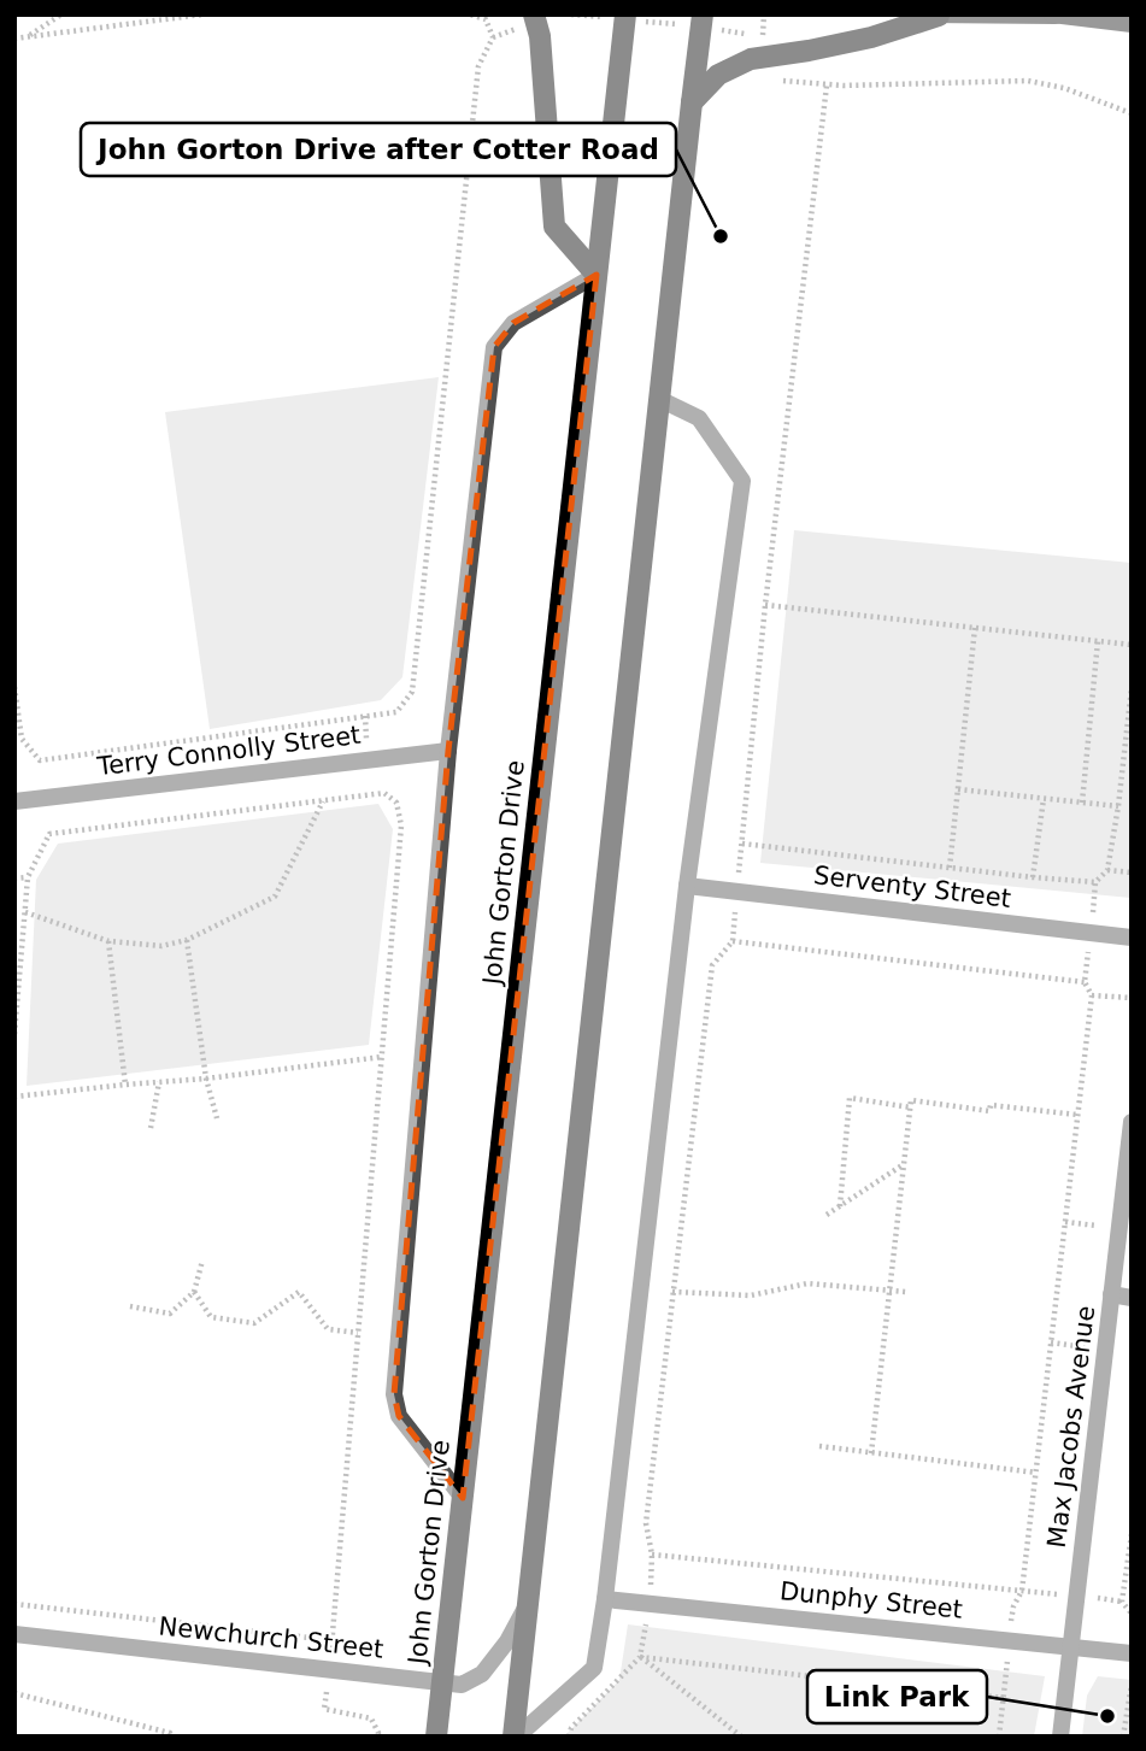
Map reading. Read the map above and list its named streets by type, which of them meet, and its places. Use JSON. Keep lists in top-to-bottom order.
{
  "streets": {
    "main road": ["John Gorton Drive"],
    "street": [
      "Terry Connolly Street",
      "Serventy Street",
      "Max Jacobs Avenue",
      "Dunphy Street",
      "Newchurch Street"
    ]
  },
  "crossings": [
    ["John Gorton Drive", "Newchurch Street"],
    ["Max Jacobs Avenue", "Dunphy Street"]
  ],
  "places": ["John Gorton Drive after Cotter Road", "Link Park"]
}
